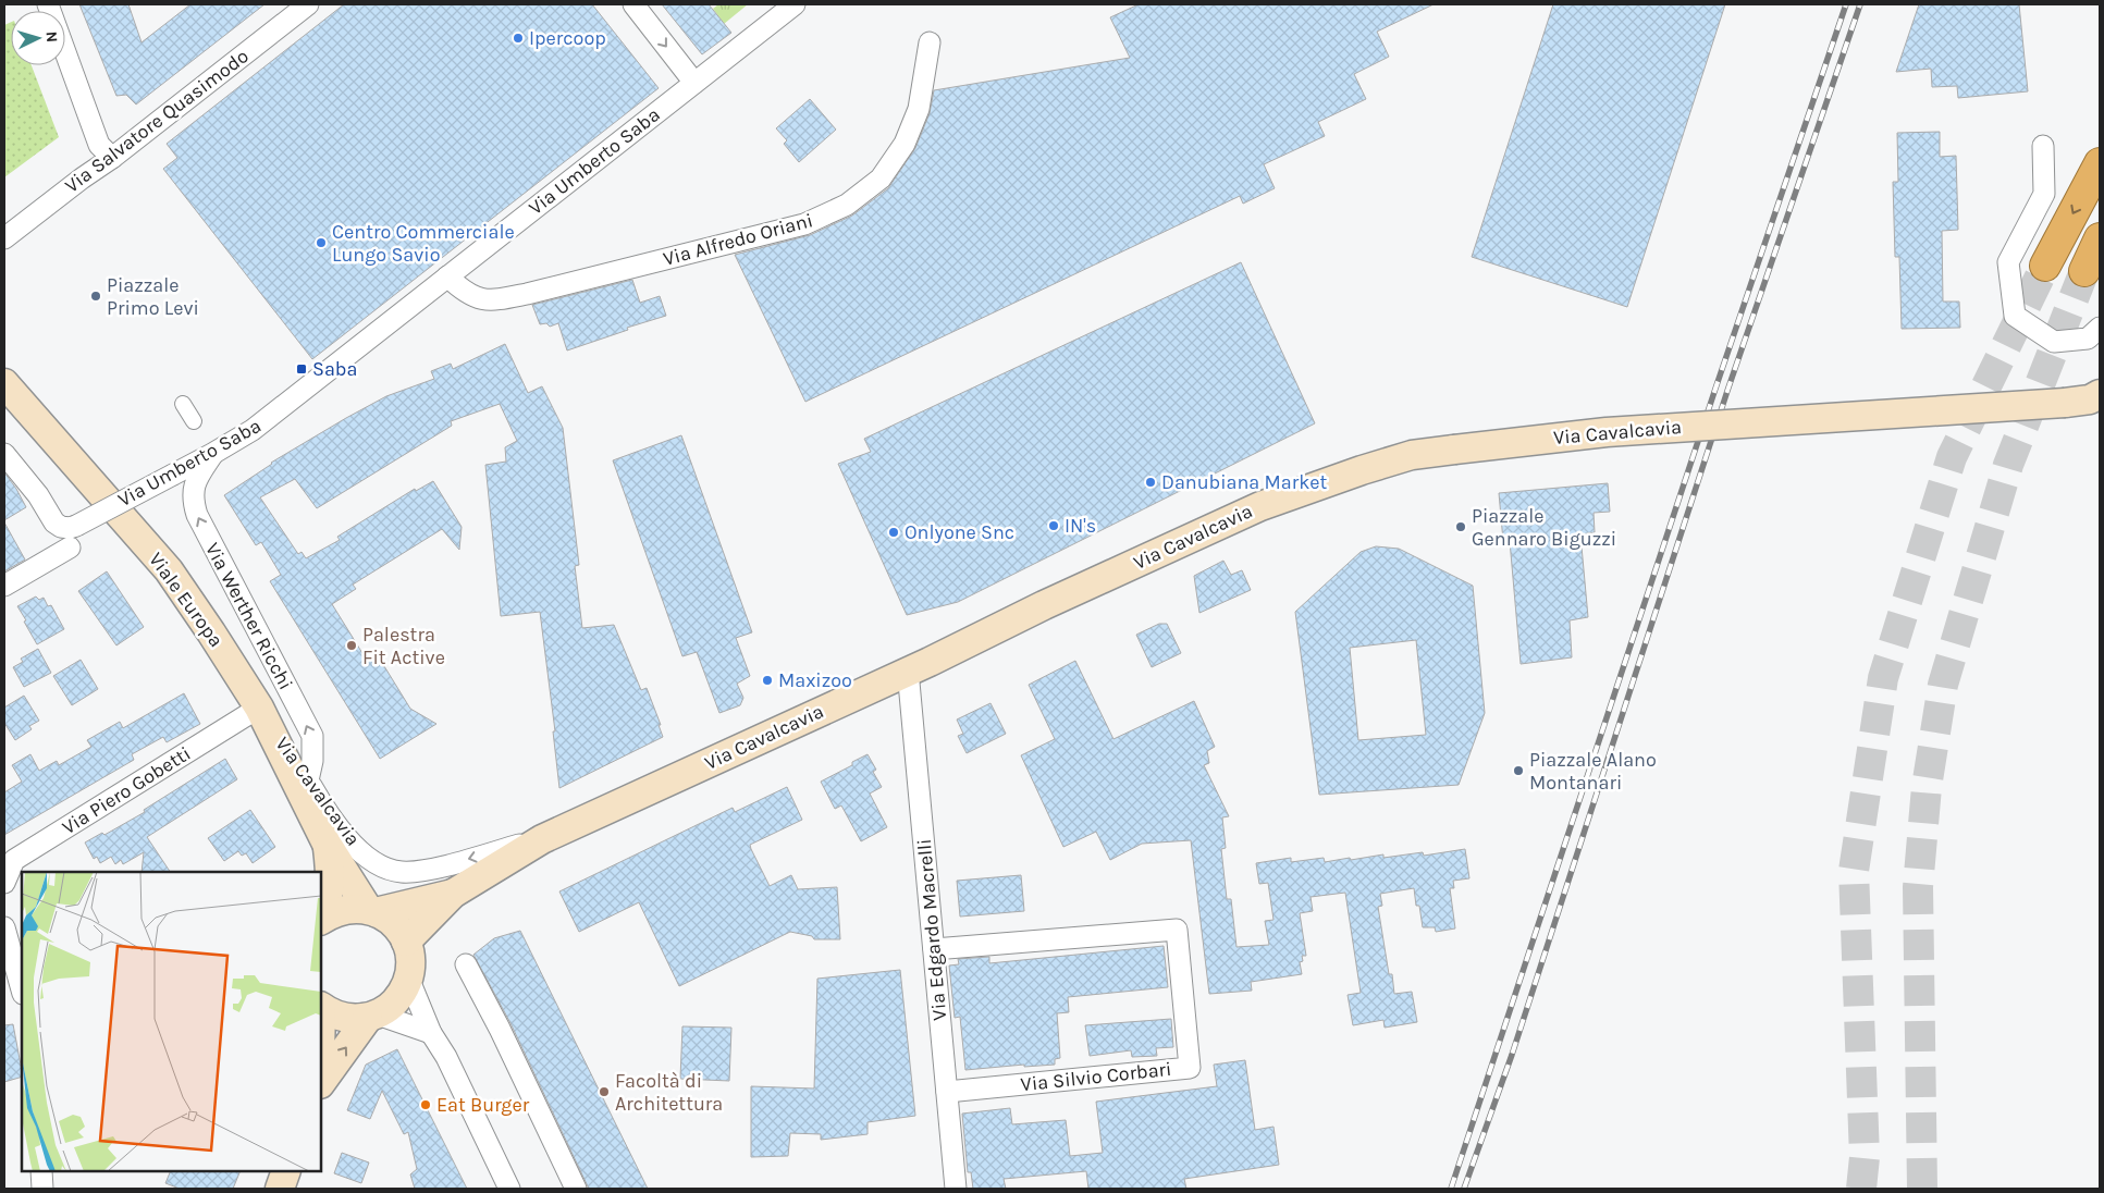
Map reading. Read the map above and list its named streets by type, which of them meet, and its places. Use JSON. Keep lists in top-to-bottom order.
{
  "streets": {
    "main road": ["Via Cavalcavia", "Viale Europa"],
    "street": [
      "Via Salvatore Quasimodo",
      "Via Umberto Saba",
      "Via Alfredo Oriani",
      "Via Werther Ricchi",
      "Via Piero Gobetti",
      "Via Edgardo Macrelli",
      "Via Silvio Corbari"
    ]
  },
  "crossings": [
    ["Via Umberto Saba", "Via Alfredo Oriani"],
    ["Via Umberto Saba", "Via Werther Ricchi"],
    ["Via Cavalcavia", "Viale Europa"],
    ["Via Cavalcavia", "Via Werther Ricchi"],
    ["Via Cavalcavia", "Via Piero Gobetti"],
    ["Via Cavalcavia", "Via Edgardo Macrelli"],
    ["Viale Europa", "Via Piero Gobetti"],
    ["Via Edgardo Macrelli", "Via Silvio Corbari"]
  ],
  "one_way": ["Via Werther Ricchi"],
  "places": {
    "other": [
      "Ipercoop",
      "Centro Commerciale Lungo Savio",
      "Piazzale Primo Levi",
      "Danubiana Market",
      "IN's",
      "Piazzale Gennaro Biguzzi",
      "Onlyone Snc",
      "Palestra Fit Active",
      "Maxizoo",
      "Piazzale Alano Montanari",
      "Facoltà di Architettura",
      "Eat Burger"
    ],
    "transit": ["Saba"]
  },
  "north": "right"
}
